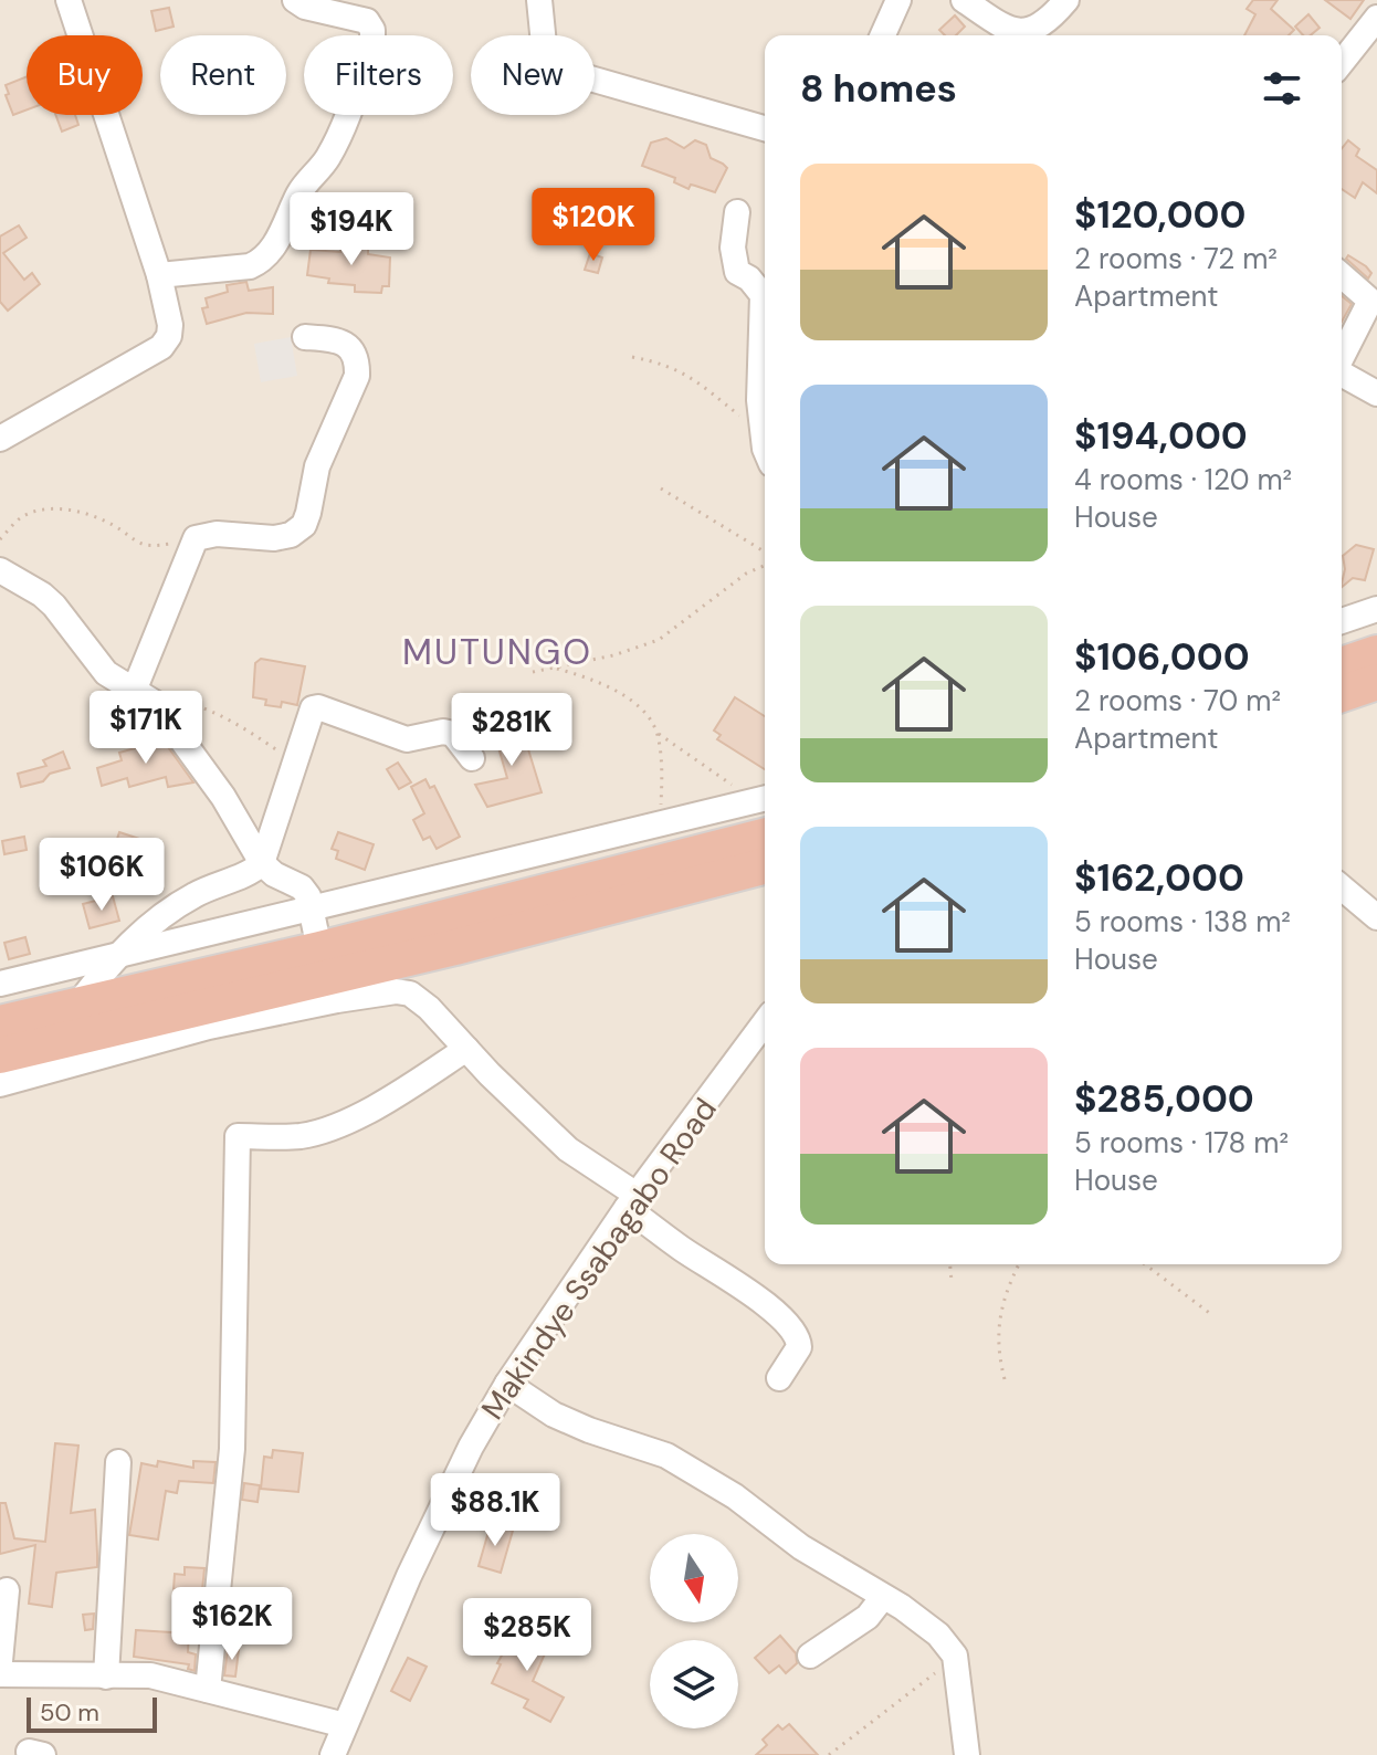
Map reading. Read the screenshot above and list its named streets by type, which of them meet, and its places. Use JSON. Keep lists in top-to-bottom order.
{
  "streets": {
    "street": ["Makindye Ssabagabo Road"]
  },
  "districts": ["MUTUNGO"],
  "scale_bar": "50 m",
  "north": "bottom",
  "page": {
    "chip": [
      "Buy",
      "Rent",
      "Filters",
      "New"
    ],
    "heading": "8 homes",
    "list": [
      {
        "name": "$120,000",
        "note": "2 rooms · 72 m² · Apartment"
      },
      {
        "name": "$194,000",
        "note": "4 rooms · 120 m² · House"
      },
      {
        "name": "$106,000",
        "note": "2 rooms · 70 m² · Apartment"
      },
      {
        "name": "$162,000",
        "note": "5 rooms · 138 m² · House"
      },
      {
        "name": "$285,000",
        "note": "5 rooms · 178 m² · House"
      }
    ],
    "price": [
      "$120K",
      "$194K",
      "$171K",
      "$281K",
      "$106K",
      "$88.1K",
      "$162K",
      "$285K"
    ],
    "scale": "50 m"
  }
}
